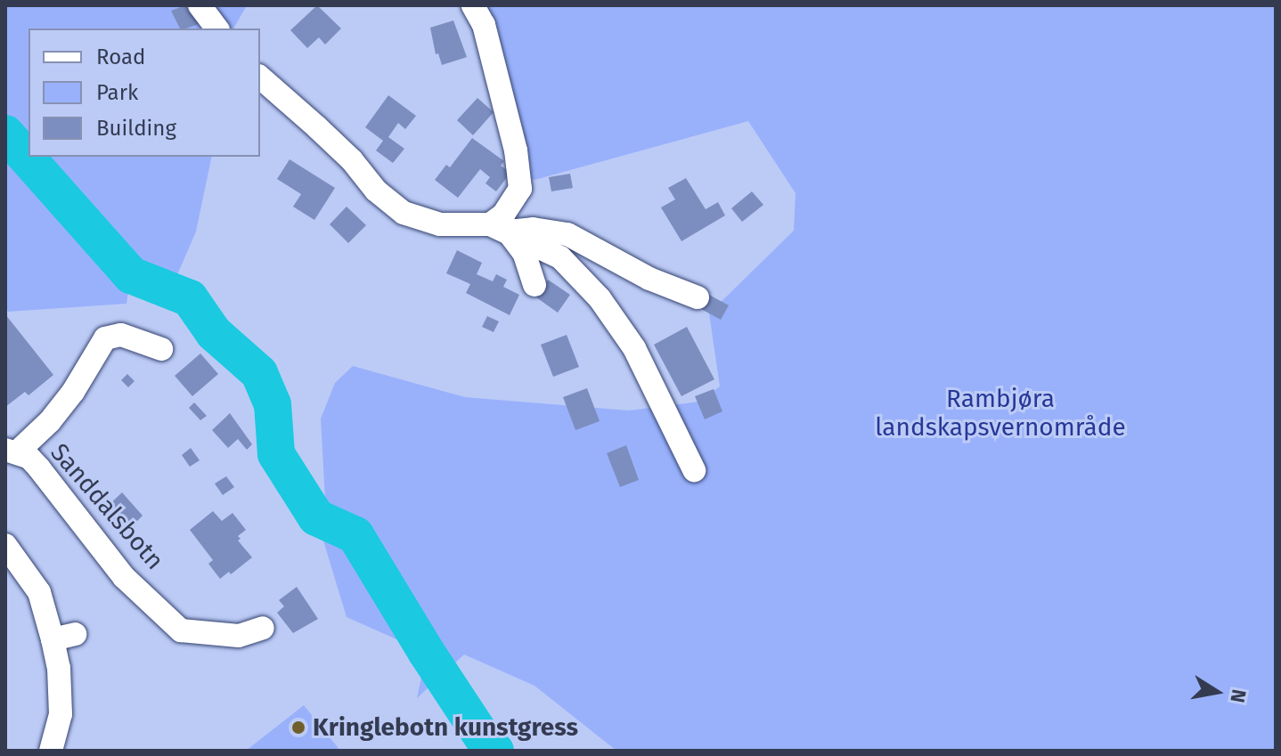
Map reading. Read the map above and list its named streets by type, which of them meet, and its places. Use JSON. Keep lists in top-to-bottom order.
{
  "streets": {
    "street": ["Sanddalsbotn"]
  },
  "parks": ["Rambjøra landskapsvernområde"],
  "places": ["Kringlebotn kunstgress"],
  "legend": ["Road", "Park", "Building"],
  "north": "right"
}
